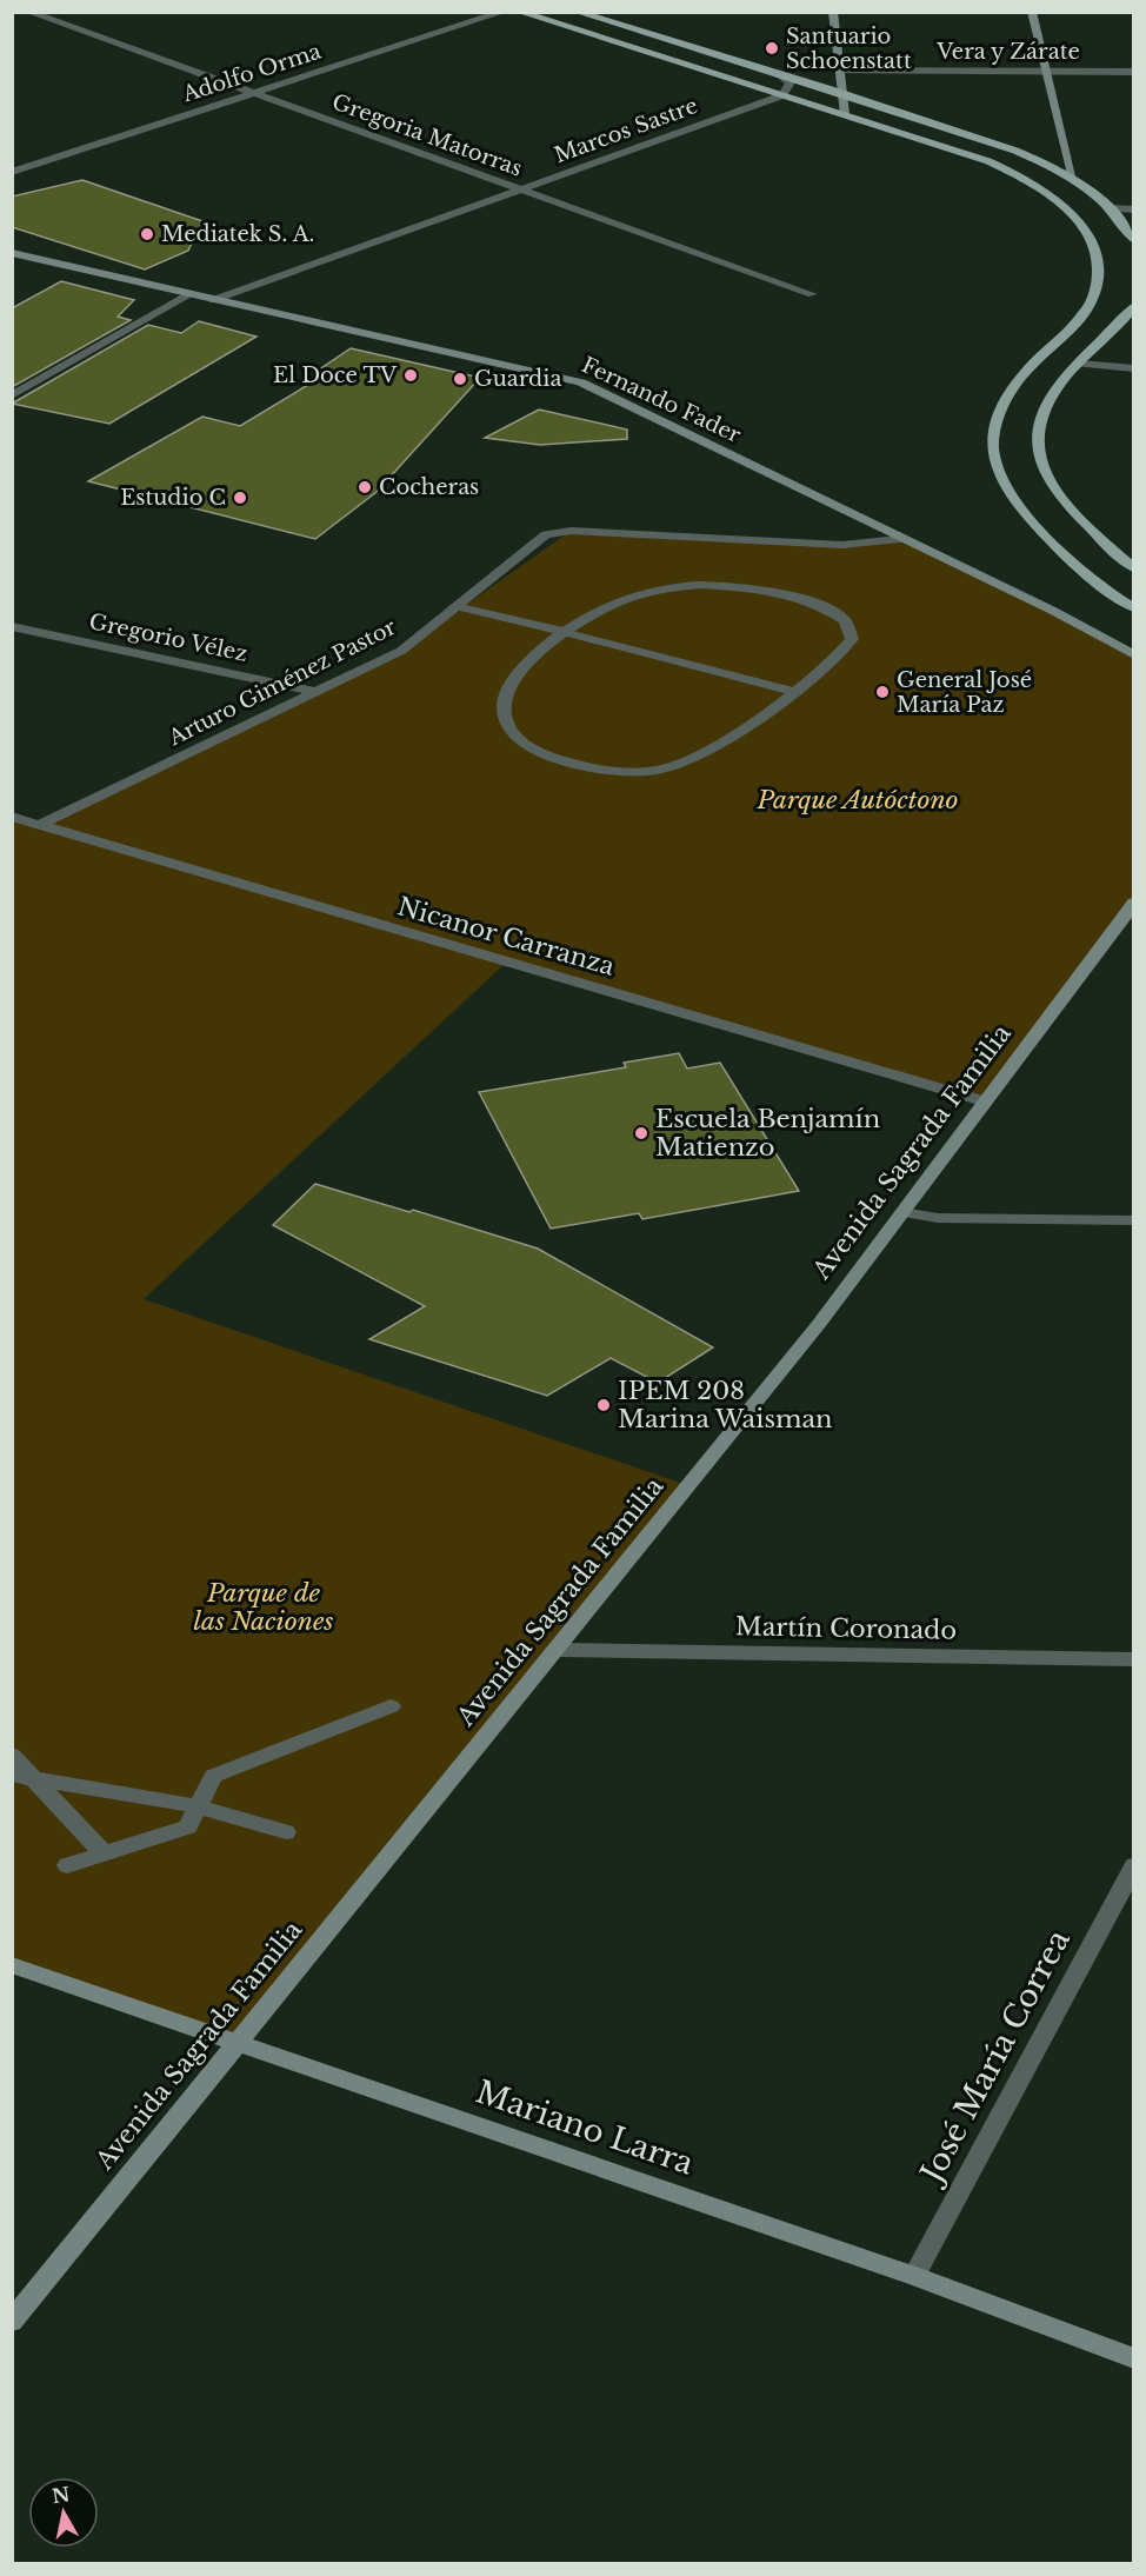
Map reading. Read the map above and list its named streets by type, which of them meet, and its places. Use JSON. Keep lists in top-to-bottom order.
{
  "streets": {
    "main road": ["Fernando Fader", "Avenida Sagrada Familia", "Mariano Larra"],
    "street": [
      "Vera y Zárate",
      "Adolfo Orma",
      "Marcos Sastre",
      "Gregoria Matorras",
      "Gregorio Vélez",
      "Arturo Giménez Pastor",
      "Nicanor Carranza",
      "Martín Coronado",
      "José María Correa"
    ]
  },
  "crossings": [
    ["Adolfo Orma", "Gregoria Matorras"],
    ["Marcos Sastre", "Gregoria Matorras"],
    ["Marcos Sastre", "Fernando Fader"],
    ["Fernando Fader", "Arturo Giménez Pastor"],
    ["Gregorio Vélez", "Arturo Giménez Pastor"],
    ["Arturo Giménez Pastor", "Nicanor Carranza"],
    ["Nicanor Carranza", "Avenida Sagrada Familia"],
    ["Avenida Sagrada Familia", "Martín Coronado"],
    ["Avenida Sagrada Familia", "Mariano Larra"],
    ["José María Correa", "Mariano Larra"]
  ],
  "parks": ["Parque Autóctono", "Parque de las Naciones"],
  "places": [
    "Santuario Schoenstatt",
    "Mediatek S. A.",
    "El Doce TV",
    "Guardia",
    "Cocheras",
    "Estudio C",
    "General José María Paz",
    "Escuela Benjamín Matienzo",
    "IPEM 208 Marina Waisman"
  ],
  "north": "top"
}
